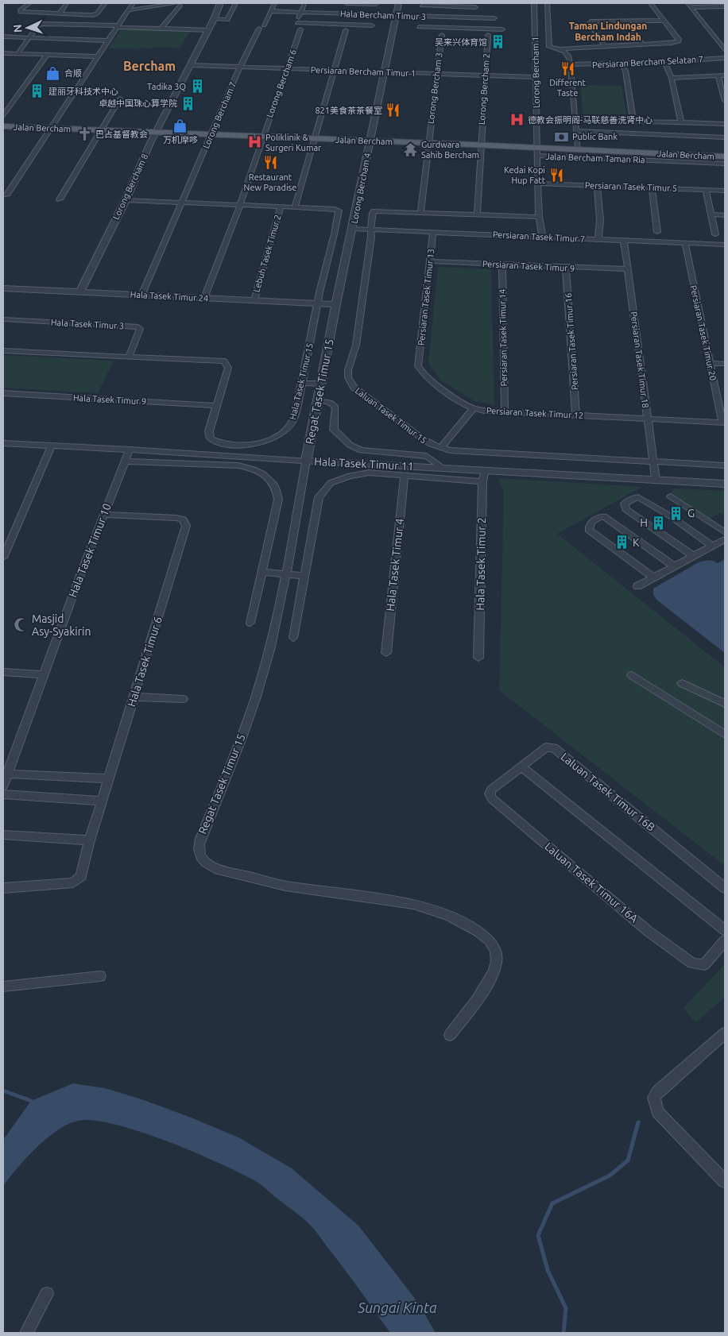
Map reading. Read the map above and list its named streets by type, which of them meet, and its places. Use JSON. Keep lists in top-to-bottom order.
{
  "streets": {
    "main road": ["Jalan Bercham"],
    "street": [
      "Hala Bercham Timur 3",
      "Persiaran Bercham Selatan 7",
      "Persiaran Bercham Timur 1",
      "Lorong Bercham 1",
      "Lorong Bercham 6",
      "Lorong Bercham 3",
      "Lorong Bercham 2",
      "Lorong Bercham 7",
      "Jalan Bercham Taman Ria",
      "Lorong Bercham 8",
      "Persiaran Tasek Timur 5",
      "Lorong Bercham 4",
      "Persiaran Tasek Timur 7",
      "Lebuh Tasek Timur 2",
      "Persiaran Tasek Timur 9",
      "Hala Tasek Timur 24",
      "Persiaran Tasek Timur 13",
      "Hala Tasek Timur 3",
      "Persiaran Tasek Timur 20",
      "Persiaran Tasek Timur 14",
      "Persiaran Tasek Timur 16",
      "Persiaran Tasek Timur 18",
      "Hala Tasek Timur 15",
      "Regat Tasek Timur 15",
      "Hala Tasek Timur 9",
      "Persiaran Tasek Timur 12",
      "Laluan Tasek Timur 15",
      "Hala Tasek Timur 11",
      "Hala Tasek Timur 10",
      "Hala Tasek Timur 2",
      "Hala Tasek Timur 4",
      "Hala Tasek Timur 6",
      "Laluan Tasek Timur 16B",
      "Laluan Tasek Timur 16A"
    ]
  },
  "crossings": [
    ["Hala Bercham Timur 3", "Lorong Bercham 4"],
    ["Persiaran Bercham Timur 1", "Lorong Bercham 1"],
    ["Persiaran Bercham Timur 1", "Lorong Bercham 6"],
    ["Persiaran Bercham Timur 1", "Lorong Bercham 3"],
    ["Persiaran Bercham Timur 1", "Lorong Bercham 2"],
    ["Persiaran Bercham Timur 1", "Lorong Bercham 7"],
    ["Persiaran Bercham Timur 1", "Lorong Bercham 8"],
    ["Persiaran Bercham Timur 1", "Lorong Bercham 4"],
    ["Lorong Bercham 1", "Jalan Bercham"],
    ["Lorong Bercham 1", "Persiaran Tasek Timur 5"],
    ["Lorong Bercham 1", "Persiaran Tasek Timur 7"],
    ["Lorong Bercham 1", "Laluan Tasek Timur 15"],
    ["Lorong Bercham 6", "Jalan Bercham"],
    ["Lorong Bercham 6", "Hala Tasek Timur 24"],
    ["Lorong Bercham 3", "Jalan Bercham"],
    ["Lorong Bercham 3", "Laluan Tasek Timur 15"],
    ["Lorong Bercham 2", "Jalan Bercham"],
    ["Lorong Bercham 2", "Laluan Tasek Timur 15"],
    ["Lorong Bercham 7", "Jalan Bercham"],
    ["Lorong Bercham 7", "Hala Tasek Timur 24"],
    ["Jalan Bercham", "Jalan Bercham Taman Ria"],
    ["Jalan Bercham", "Lorong Bercham 8"],
    ["Jalan Bercham", "Lorong Bercham 4"],
    ["Lorong Bercham 8", "Hala Tasek Timur 24"],
    ["Lorong Bercham 4", "Persiaran Tasek Timur 7"],
    ["Lorong Bercham 4", "Hala Tasek Timur 24"],
    ["Lorong Bercham 4", "Regat Tasek Timur 15"],
    ["Persiaran Tasek Timur 7", "Persiaran Tasek Timur 13"],
    ["Persiaran Tasek Timur 7", "Persiaran Tasek Timur 20"],
    ["Persiaran Tasek Timur 7", "Persiaran Tasek Timur 18"],
    ["Persiaran Tasek Timur 7", "Laluan Tasek Timur 15"],
    ["Lebuh Tasek Timur 2", "Hala Tasek Timur 24"],
    ["Persiaran Tasek Timur 9", "Persiaran Tasek Timur 13"],
    ["Persiaran Tasek Timur 9", "Persiaran Tasek Timur 14"],
    ["Persiaran Tasek Timur 9", "Persiaran Tasek Timur 16"],
    ["Persiaran Tasek Timur 9", "Persiaran Tasek Timur 18"],
    ["Hala Tasek Timur 24", "Hala Tasek Timur 15"],
    ["Hala Tasek Timur 24", "Regat Tasek Timur 15"],
    ["Persiaran Tasek Timur 13", "Persiaran Tasek Timur 12"],
    ["Persiaran Tasek Timur 14", "Persiaran Tasek Timur 12"],
    ["Persiaran Tasek Timur 16", "Persiaran Tasek Timur 12"],
    ["Persiaran Tasek Timur 18", "Persiaran Tasek Timur 12"],
    ["Persiaran Tasek Timur 18", "Laluan Tasek Timur 15"],
    ["Persiaran Tasek Timur 18", "Hala Tasek Timur 11"],
    ["Hala Tasek Timur 15", "Hala Tasek Timur 9"],
    ["Regat Tasek Timur 15", "Hala Tasek Timur 11"],
    ["Hala Tasek Timur 11", "Hala Tasek Timur 10"],
    ["Hala Tasek Timur 11", "Hala Tasek Timur 2"],
    ["Hala Tasek Timur 10", "Hala Tasek Timur 6"],
    ["Laluan Tasek Timur 16B", "Laluan Tasek Timur 16A"]
  ],
  "districts": ["Taman Lindungan Bercham Indah", "Bercham"],
  "water": ["Sungai Kinta"],
  "places": {
    "building": [
      "吴来兴体育馆",
      "Tadika 3Q",
      "建丽牙科技术中心",
      "卓越中国珠心算学院",
      "G",
      "H",
      "K"
    ],
    "restaurant": [
      "Different Taste",
      "821美食茶茶餐室",
      "Restaurant New Paradise",
      "Kedai Kopi Hup Fatt"
    ],
    "shop": ["合顺", "万机摩哆"],
    "hospital": ["德教会振明阁-马联慈善洗肾中心", "Poliklinik & Surgeri Kumar"],
    "church": ["巴占基督教会"],
    "bank": ["Public Bank"],
    "temple": ["Gurdwara Sahib Bercham"],
    "mosque": ["Masjid Asy-Syakirin"]
  },
  "north": "left"
}
